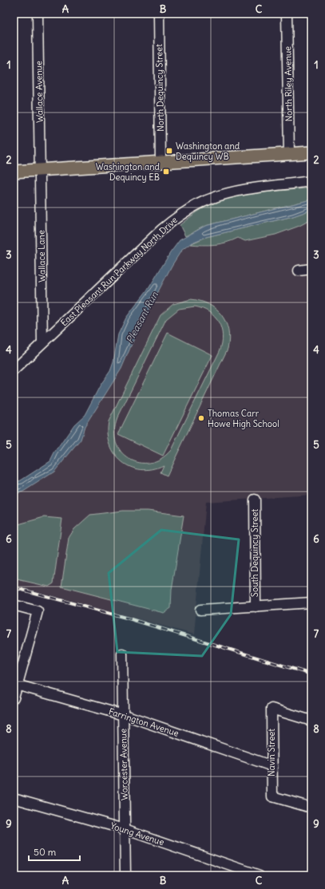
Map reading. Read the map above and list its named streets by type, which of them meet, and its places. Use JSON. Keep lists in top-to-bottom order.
{
  "streets": {
    "street": [
      "North Riley Avenue",
      "North Dequincy Street",
      "Wallace Avenue",
      "Wallace Lane",
      "East Pleasant Run Parkway North Drive",
      "South Dequincy Street",
      "Farrington Avenue",
      "Navin Street",
      "Worcester Avenue",
      "Young Avenue"
    ]
  },
  "crossings": [
    ["Wallace Avenue", "Wallace Lane"],
    ["Wallace Lane", "East Pleasant Run Parkway North Drive"],
    ["Farrington Avenue", "Navin Street"],
    ["Farrington Avenue", "Worcester Avenue"],
    ["Worcester Avenue", "Young Avenue"]
  ],
  "water": ["Pleasant Run"],
  "places": {
    "transit": ["Washington and Dequincy WB", "Washington and Dequincy EB"],
    "other": ["Thomas Carr Howe High School"]
  },
  "scale_bar": "50 m",
  "grid": {
    "columns": ["A", "B", "C"],
    "rows": [
      "1",
      "2",
      "3",
      "4",
      "5",
      "6",
      "7",
      "8",
      "9"
    ]
  }
}
